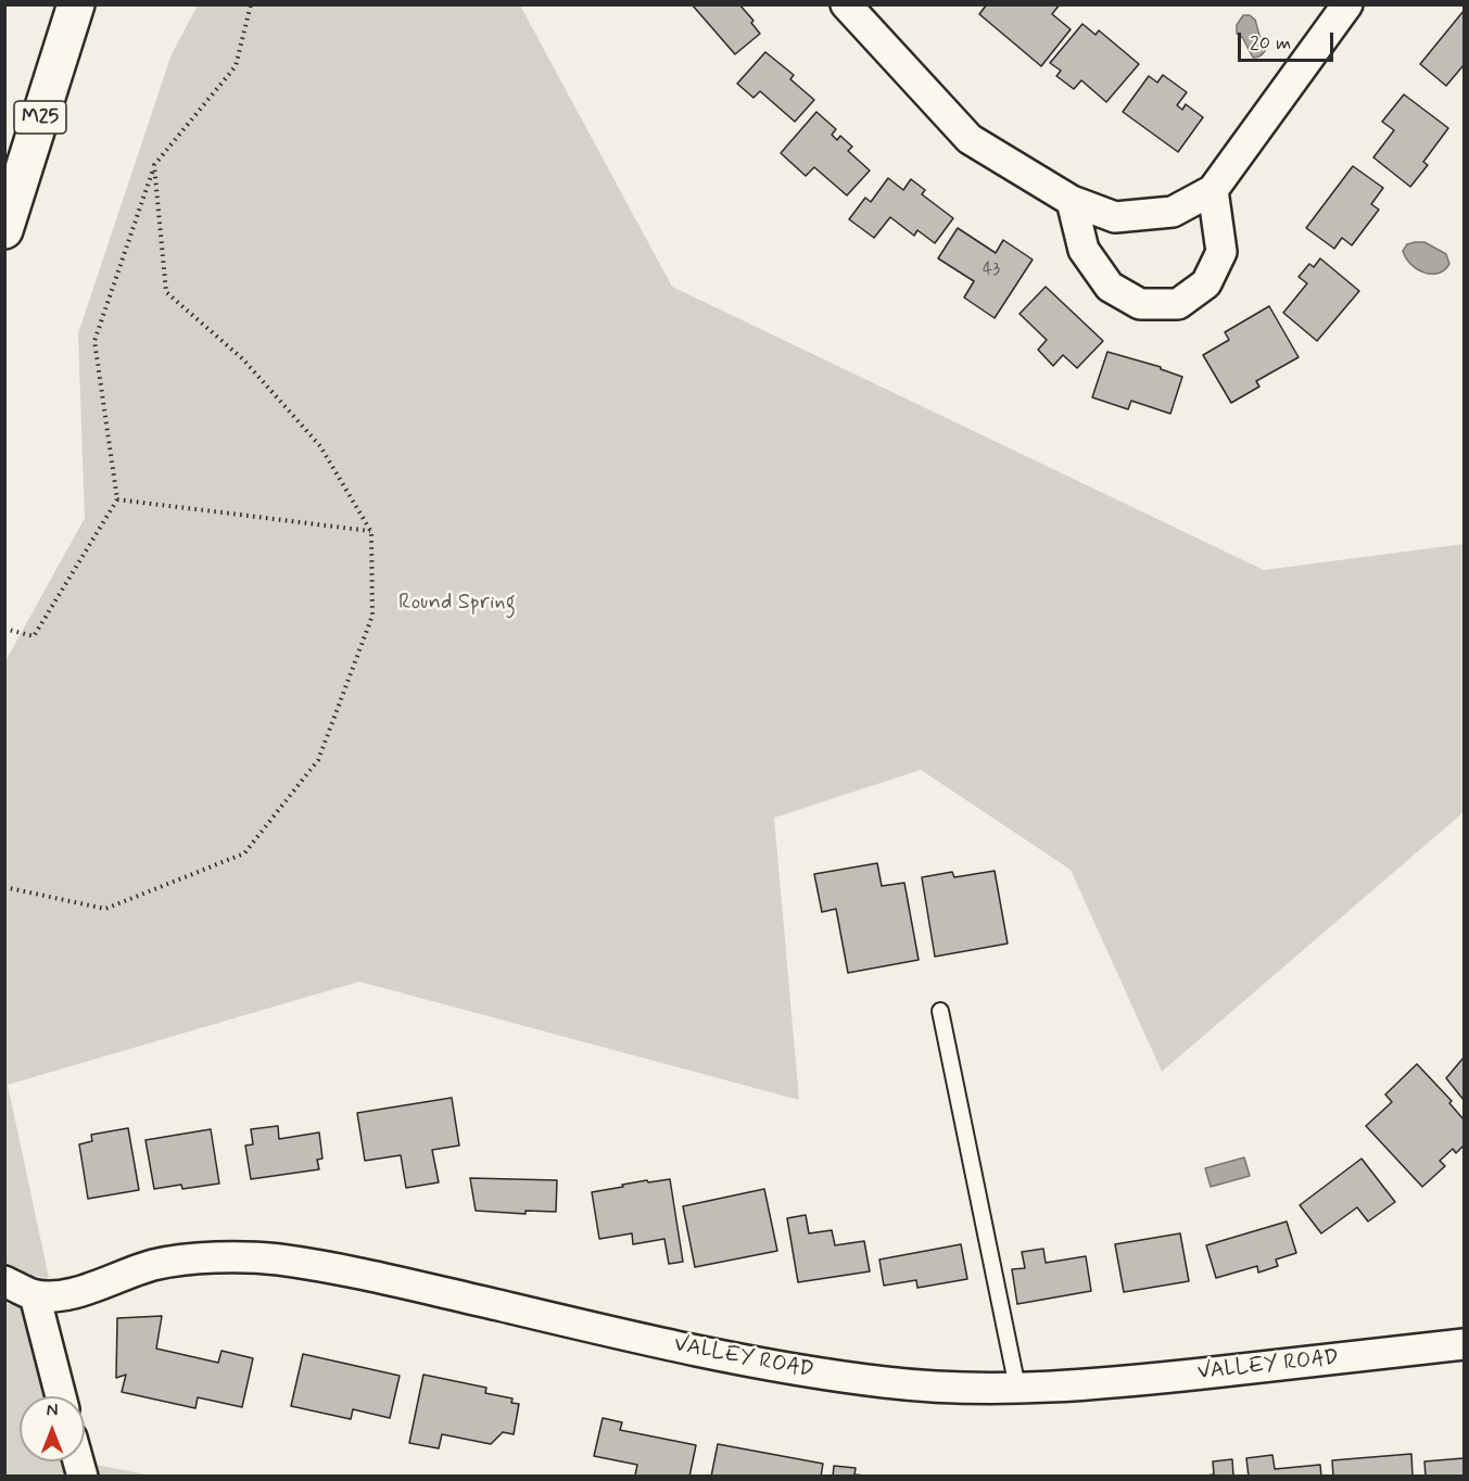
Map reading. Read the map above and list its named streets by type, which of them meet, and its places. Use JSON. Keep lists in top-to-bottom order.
{
  "streets": {
    "highway": ["M25"],
    "street": ["VALLEY ROAD"]
  },
  "parks": ["Round Spring"],
  "house_numbers": ["43"],
  "scale_bar": "20 m",
  "north": "top"
}
